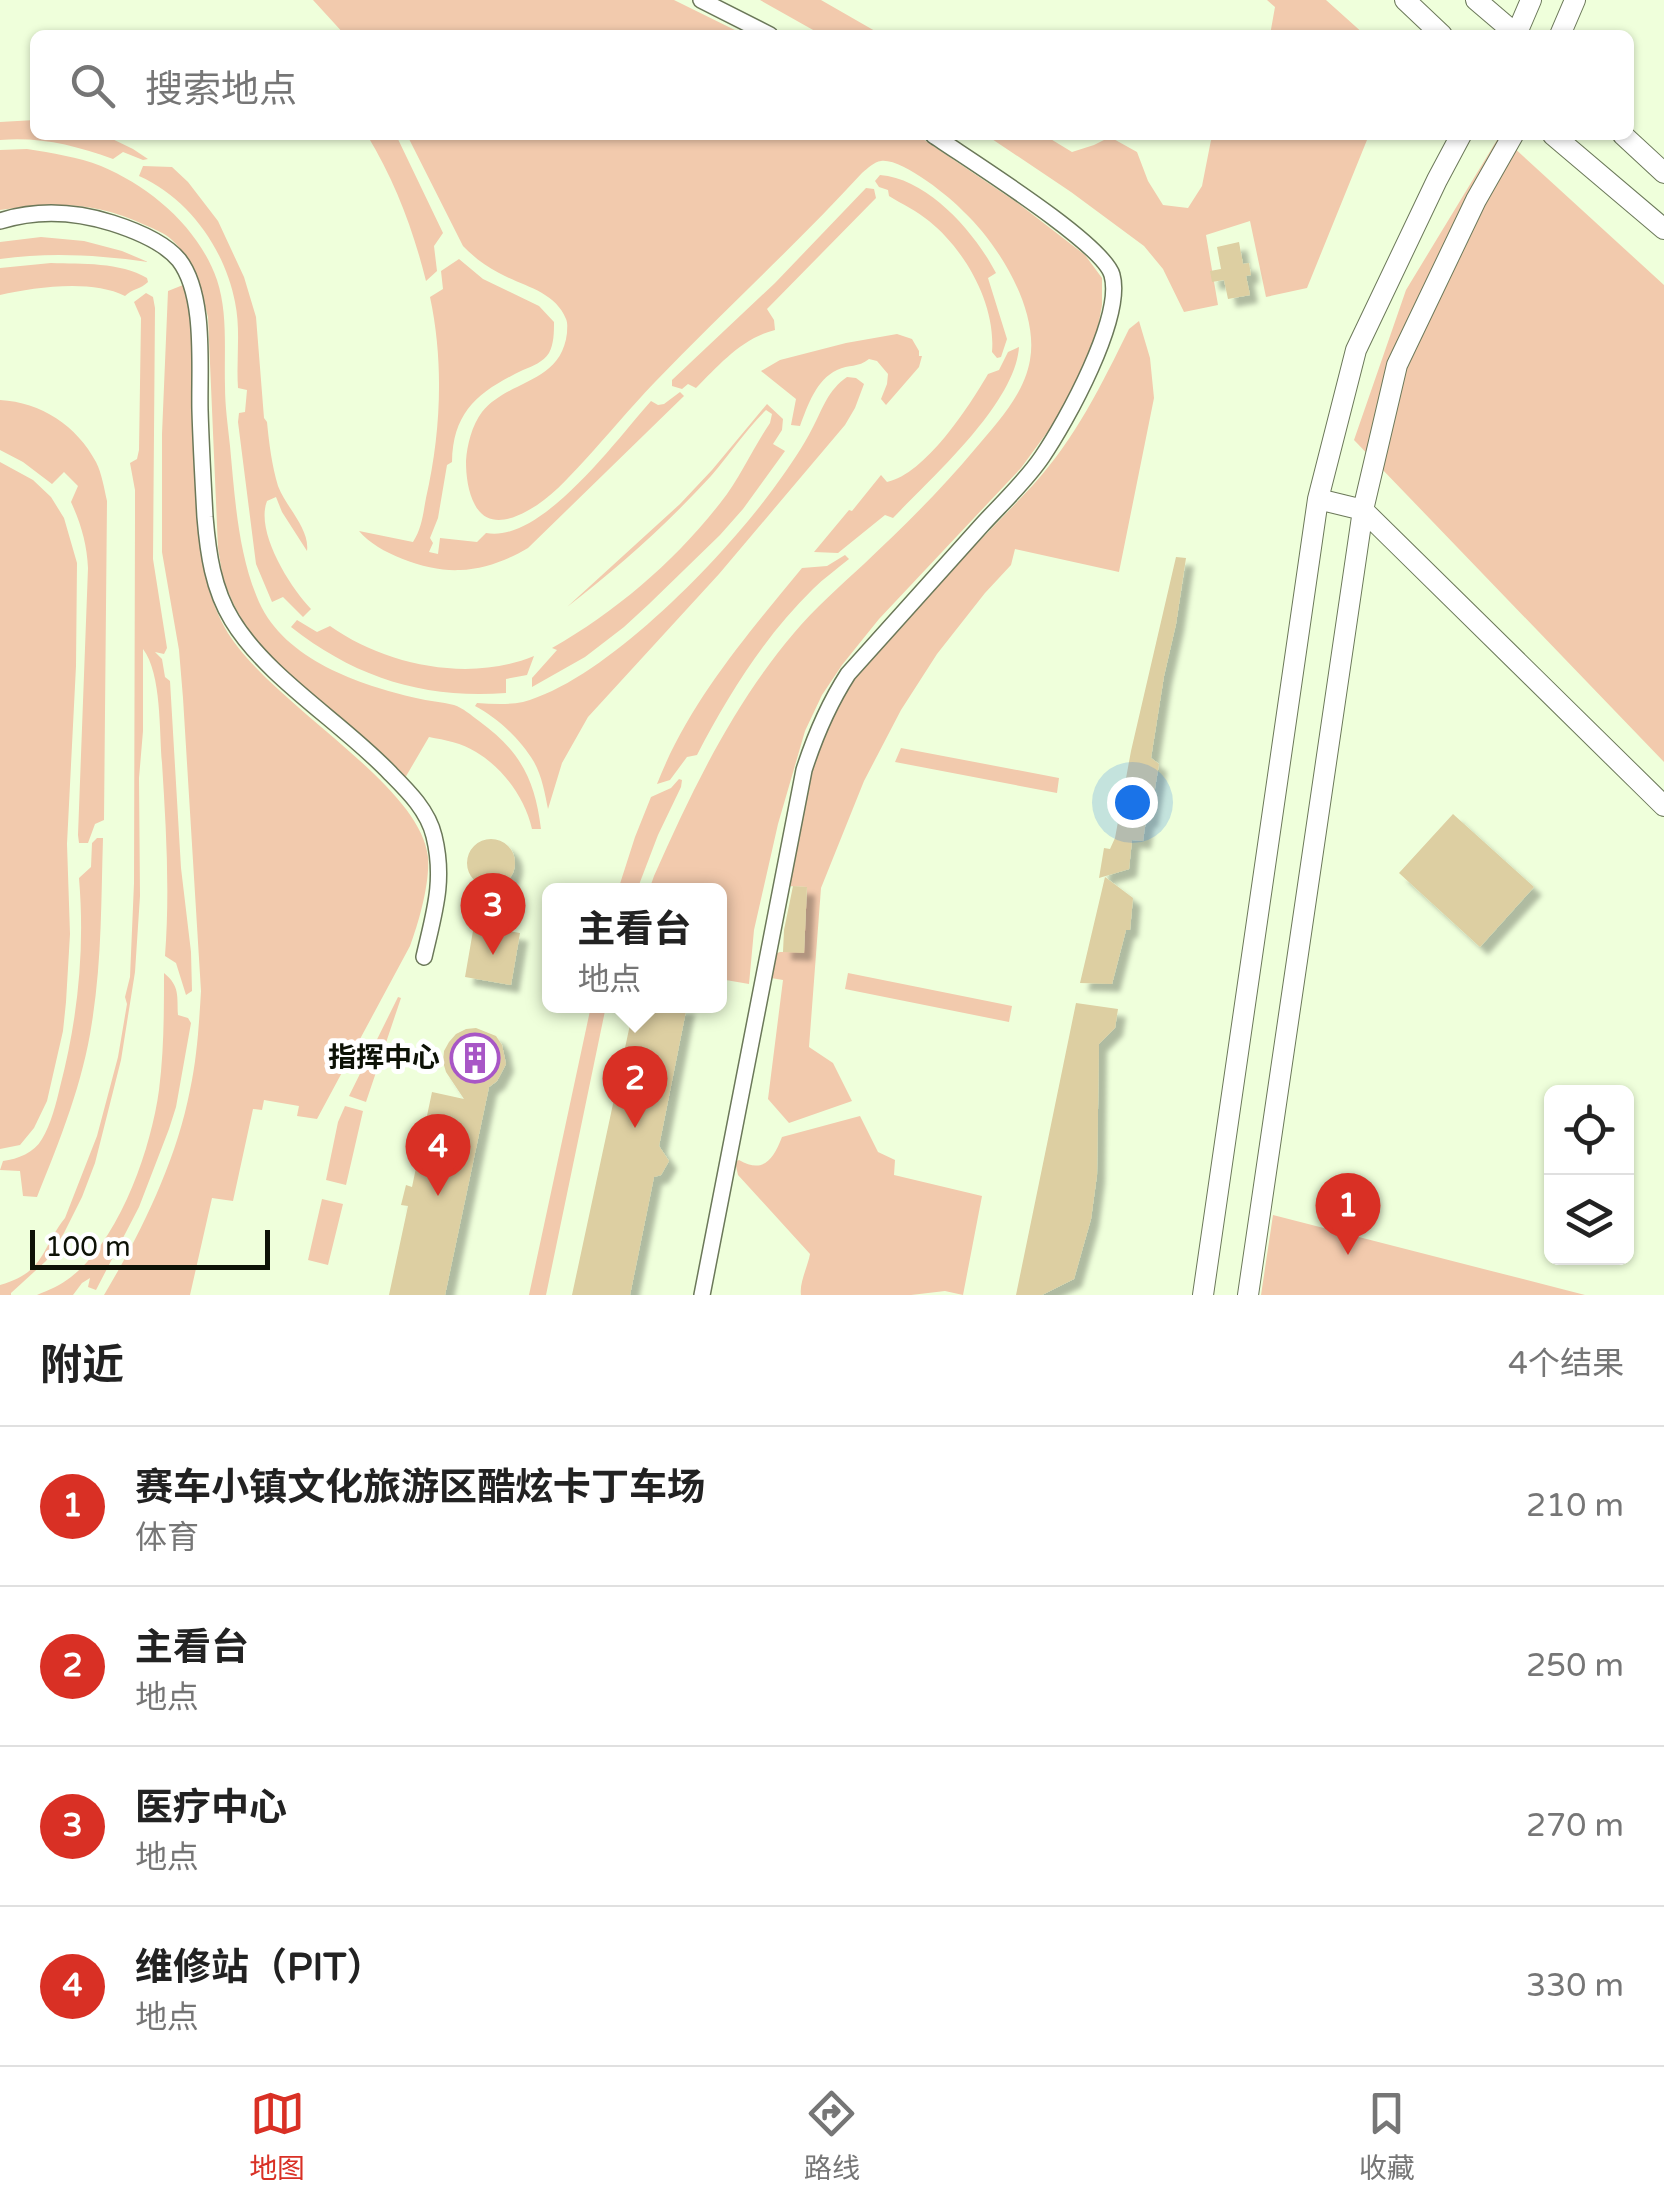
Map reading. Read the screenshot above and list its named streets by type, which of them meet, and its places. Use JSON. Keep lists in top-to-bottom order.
{
  "places": {
    "building": ["指挥中心"]
  },
  "scale_bar": "100 m",
  "page": {
    "search": "搜索地点",
    "pins": [
      "3",
      "2",
      "4",
      "1"
    ],
    "popup": ["主看台", "地点"],
    "scale": "100 m",
    "heading": ["附近", "4个结果"],
    "list": [
      {
        "mark": "1",
        "name": "赛车小镇文化旅游区酷炫卡丁车场",
        "note": "体育",
        "value": "210 m"
      },
      {
        "mark": "2",
        "name": "主看台",
        "note": "地点",
        "value": "250 m"
      },
      {
        "mark": "3",
        "name": "医疗中心",
        "note": "地点",
        "value": "270 m"
      },
      {
        "mark": "4",
        "name": "维修站（PIT）",
        "note": "地点",
        "value": "330 m"
      }
    ],
    "nav": ["地图", "路线", "收藏"]
  }
}
